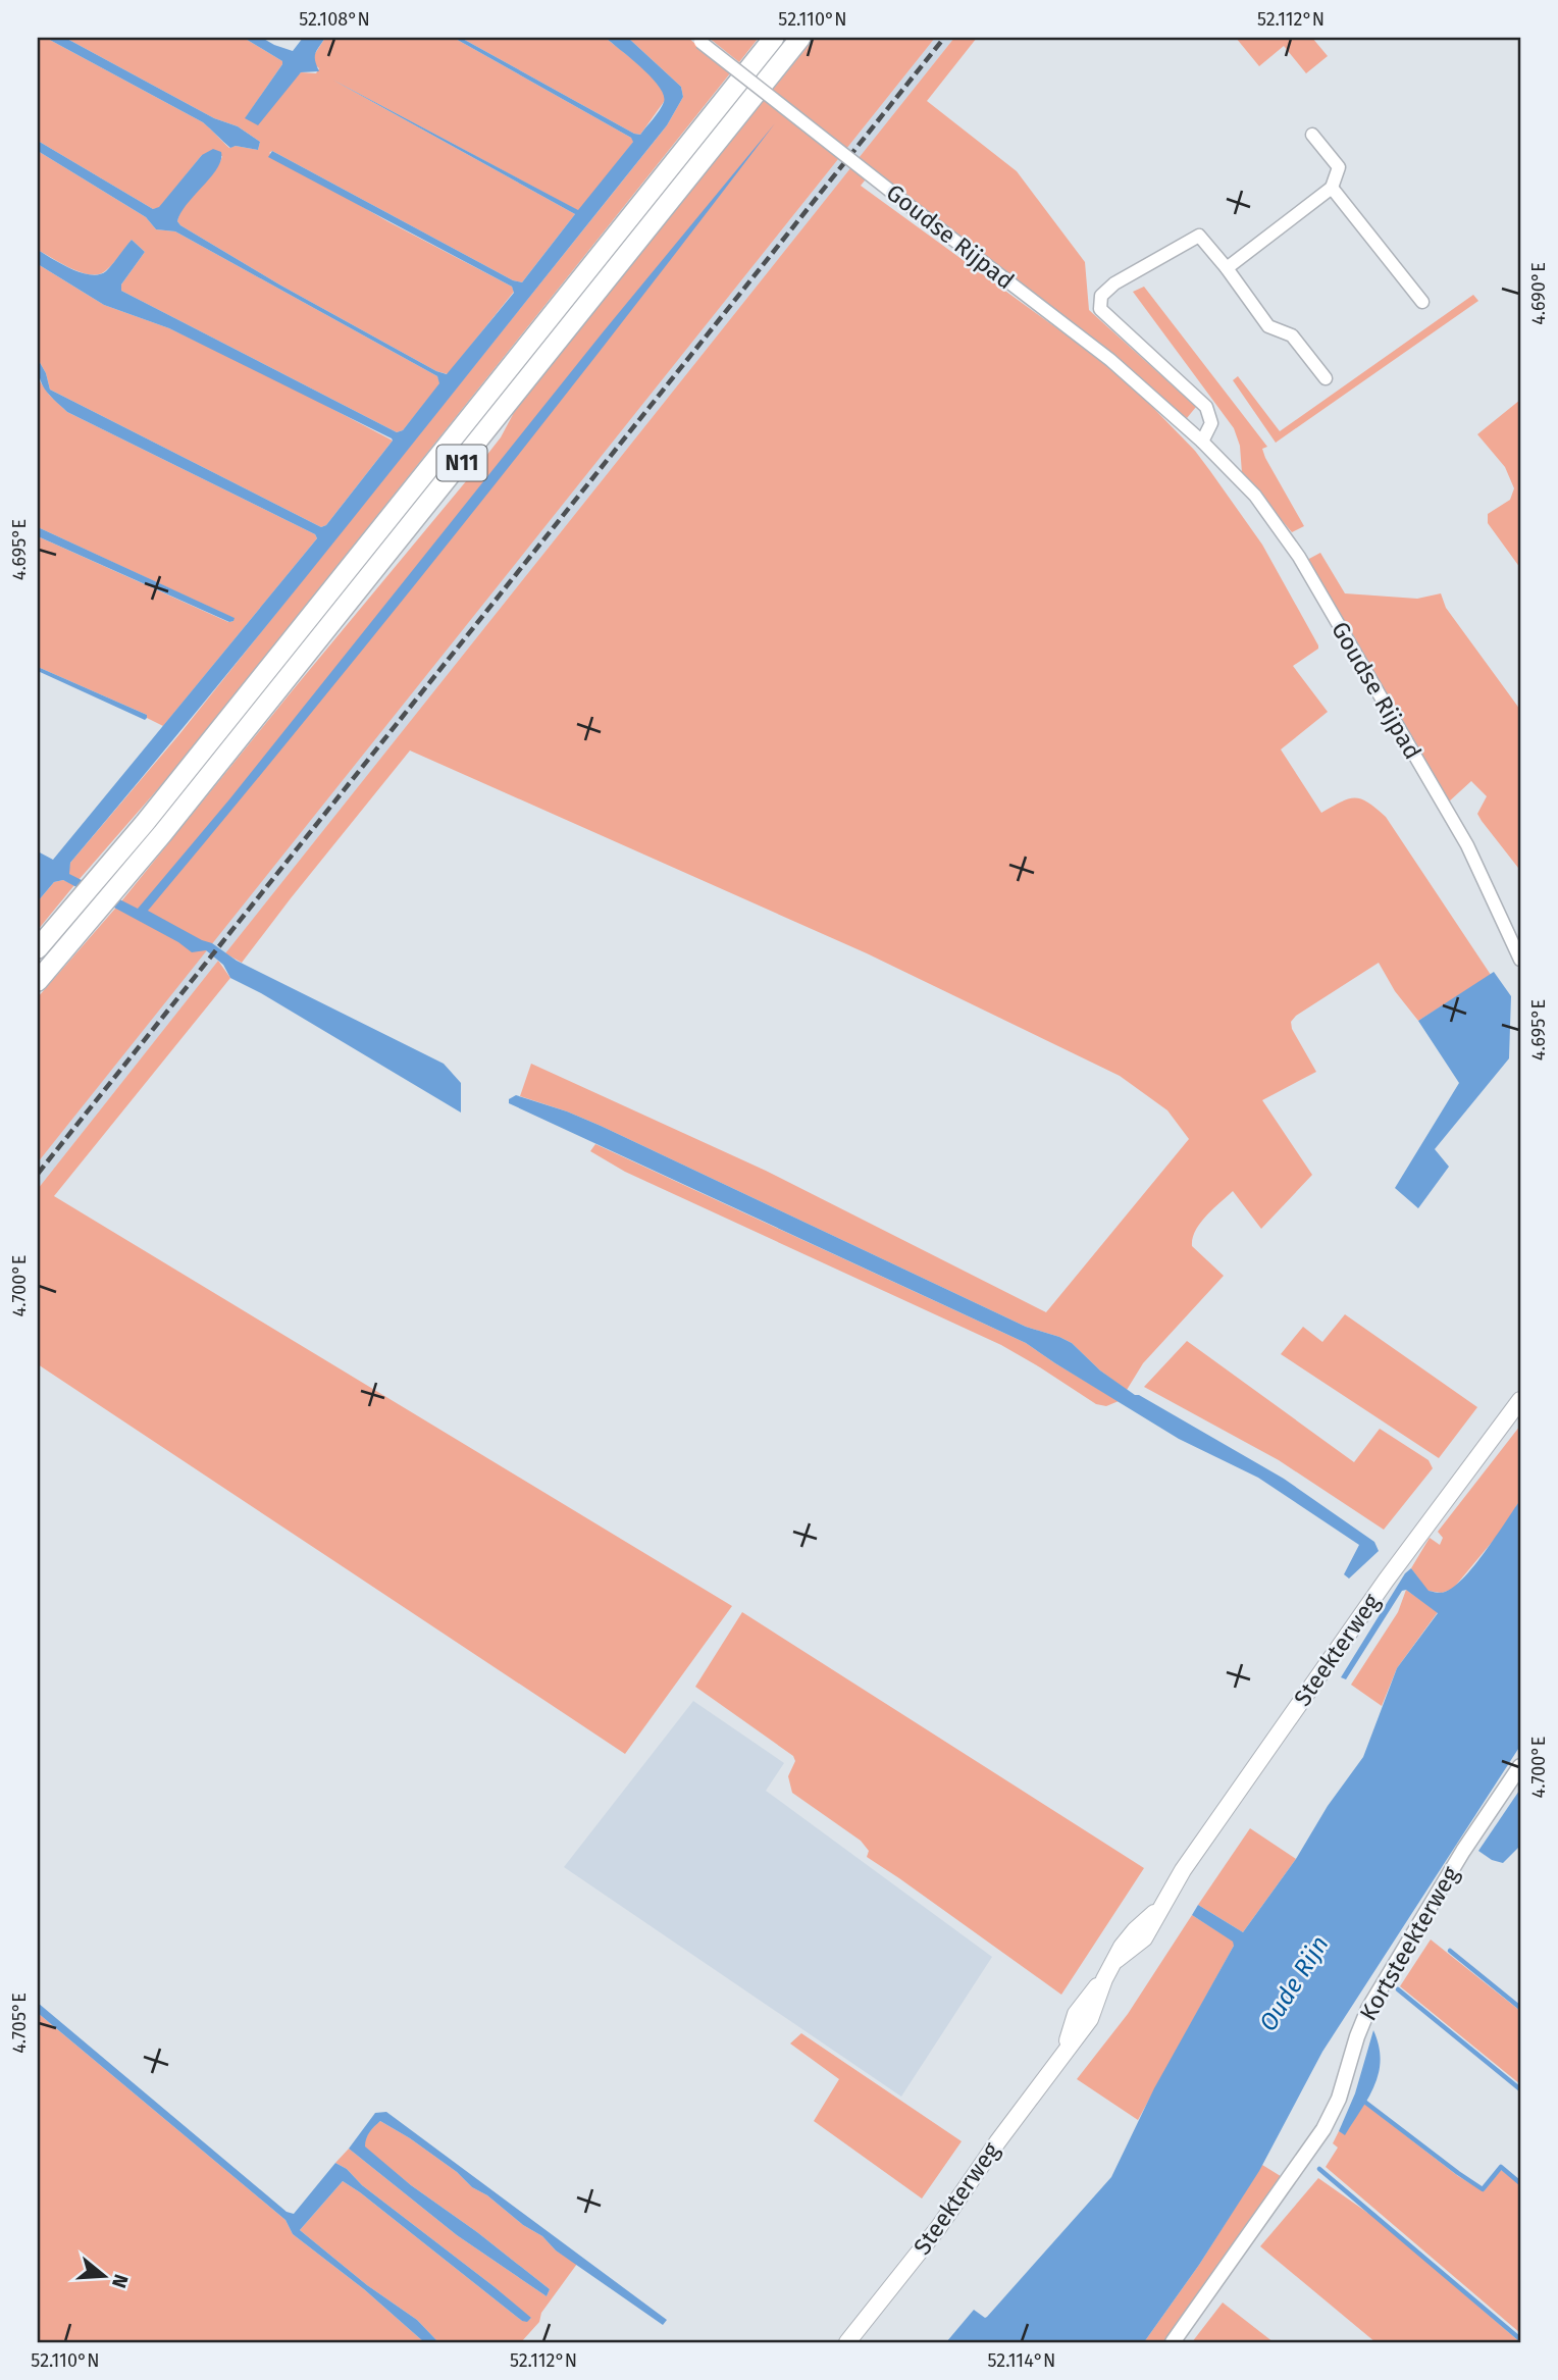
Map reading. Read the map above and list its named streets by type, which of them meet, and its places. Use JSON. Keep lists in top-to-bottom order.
{
  "streets": {
    "highway": ["N11"],
    "main road": ["Steekterweg"],
    "street": ["Goudse Rijpad", "Kortsteekterweg"]
  },
  "water": ["Oude Rijn"],
  "north": "right",
  "coordinates": [
    "52.108°N",
    "52.110°N",
    "52.112°N",
    "4.690°E",
    "4.695°E",
    "4.700°E",
    "4.705°E",
    "52.114°N"
  ]
}
